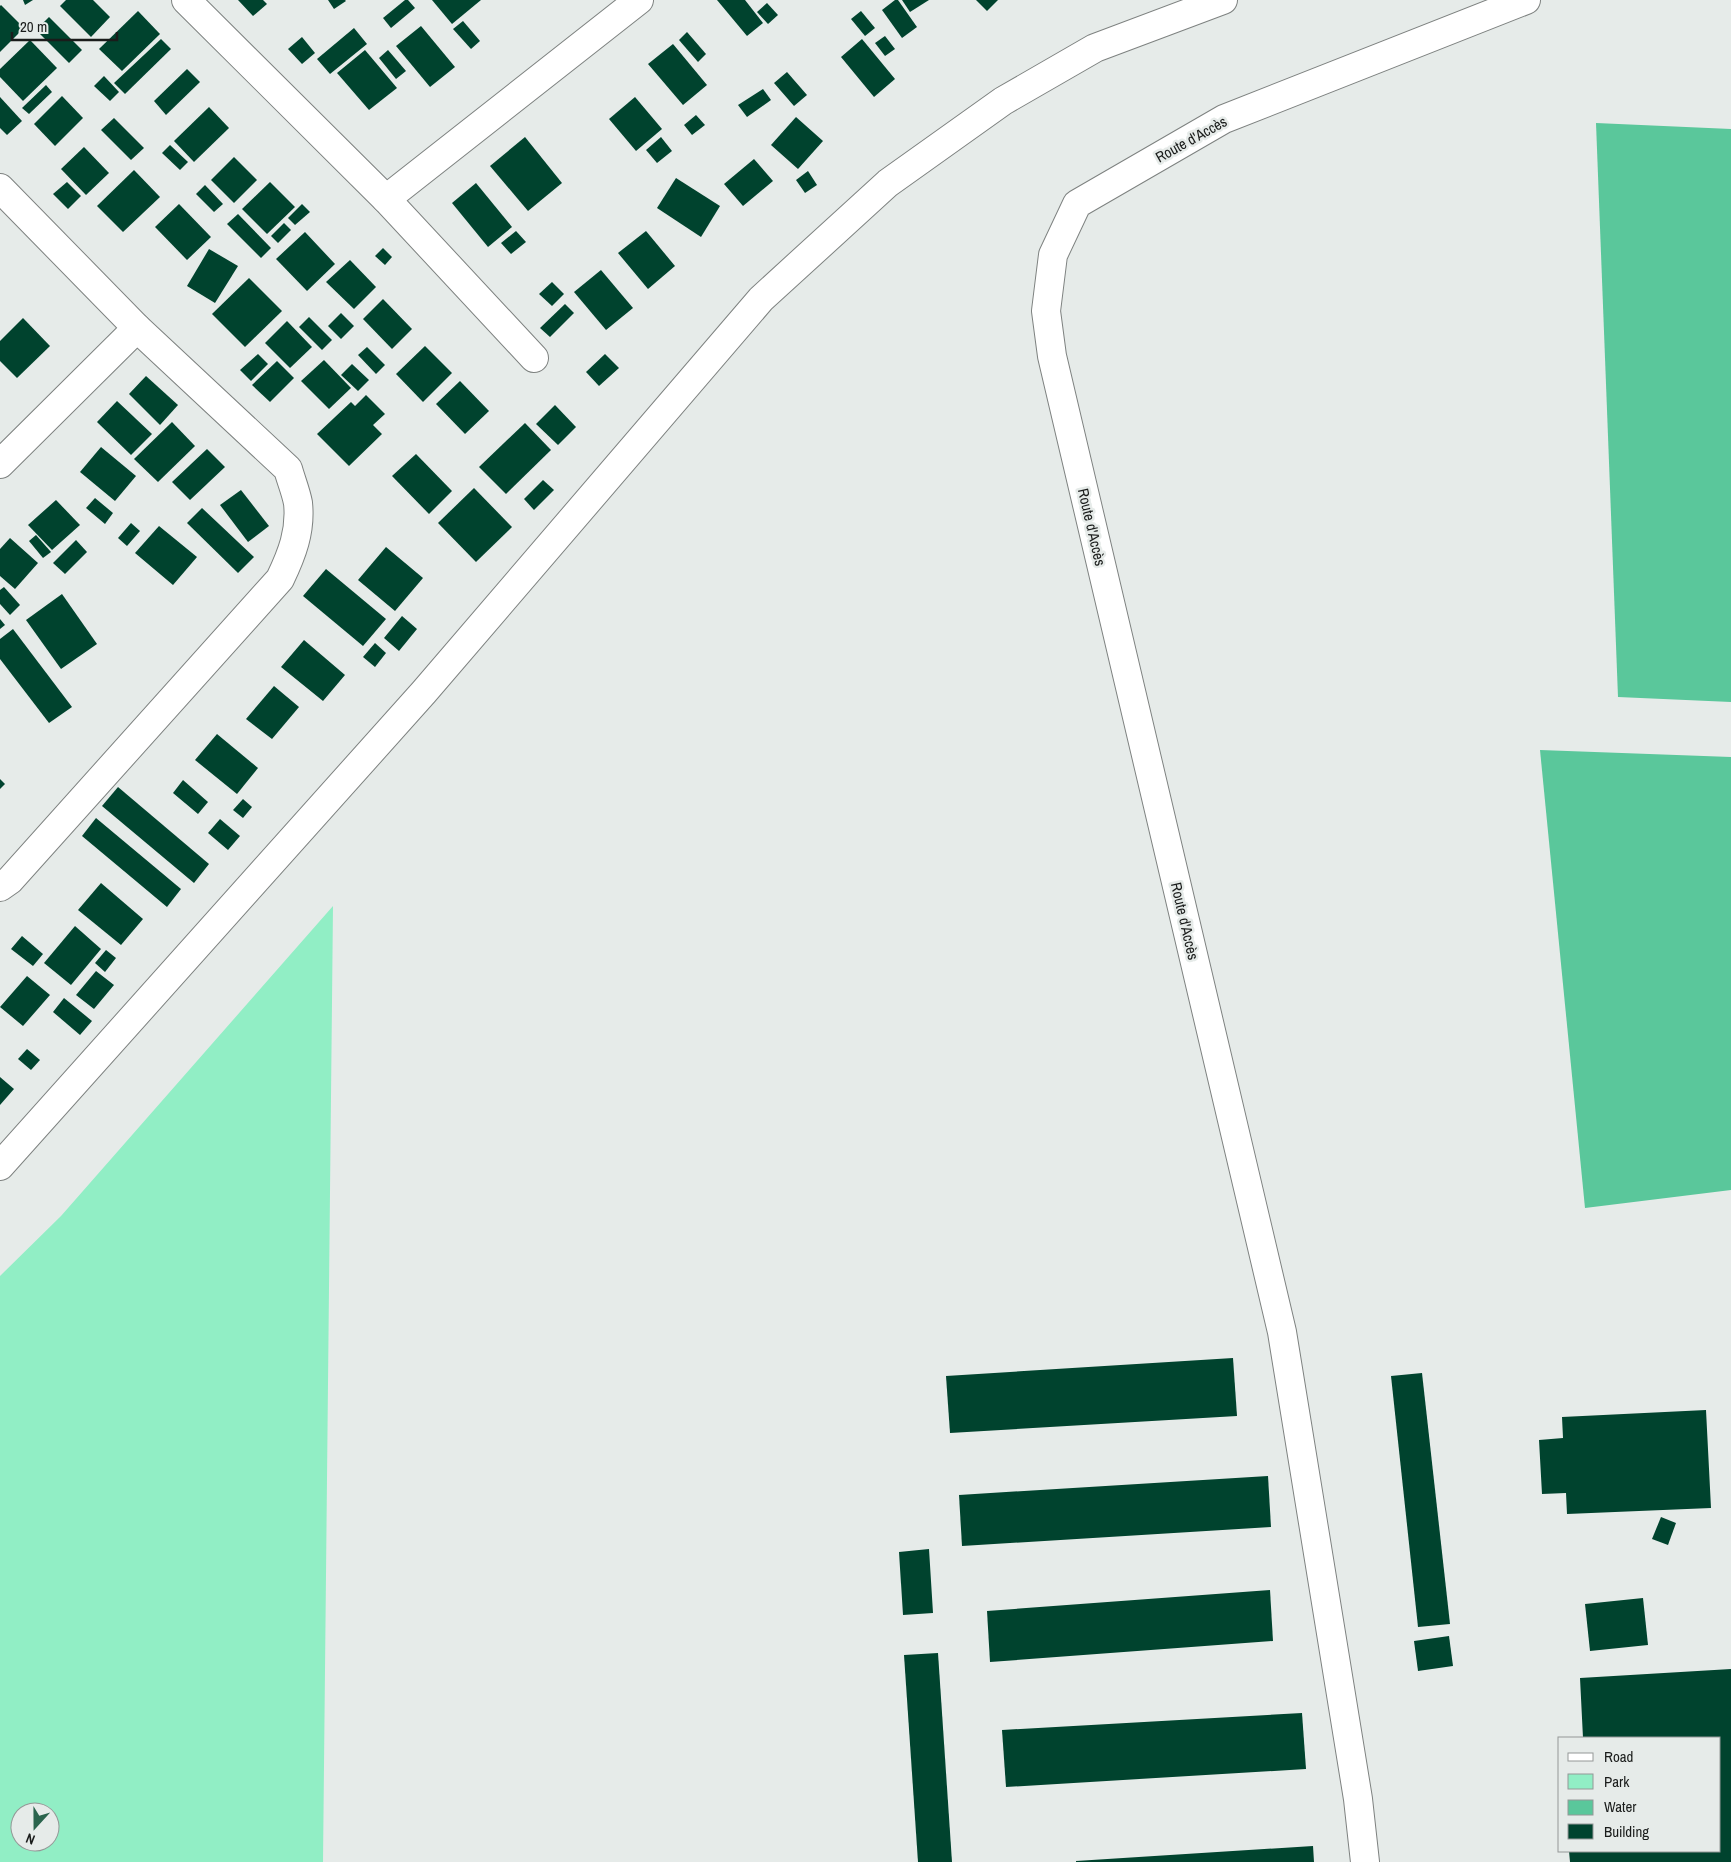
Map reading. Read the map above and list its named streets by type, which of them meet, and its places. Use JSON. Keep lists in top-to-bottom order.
{
  "streets": {
    "street": ["Route d'Accès"]
  },
  "legend": [
    "Road",
    "Park",
    "Water",
    "Building"
  ],
  "scale_bar": "20 m",
  "north": "bottom"
}
